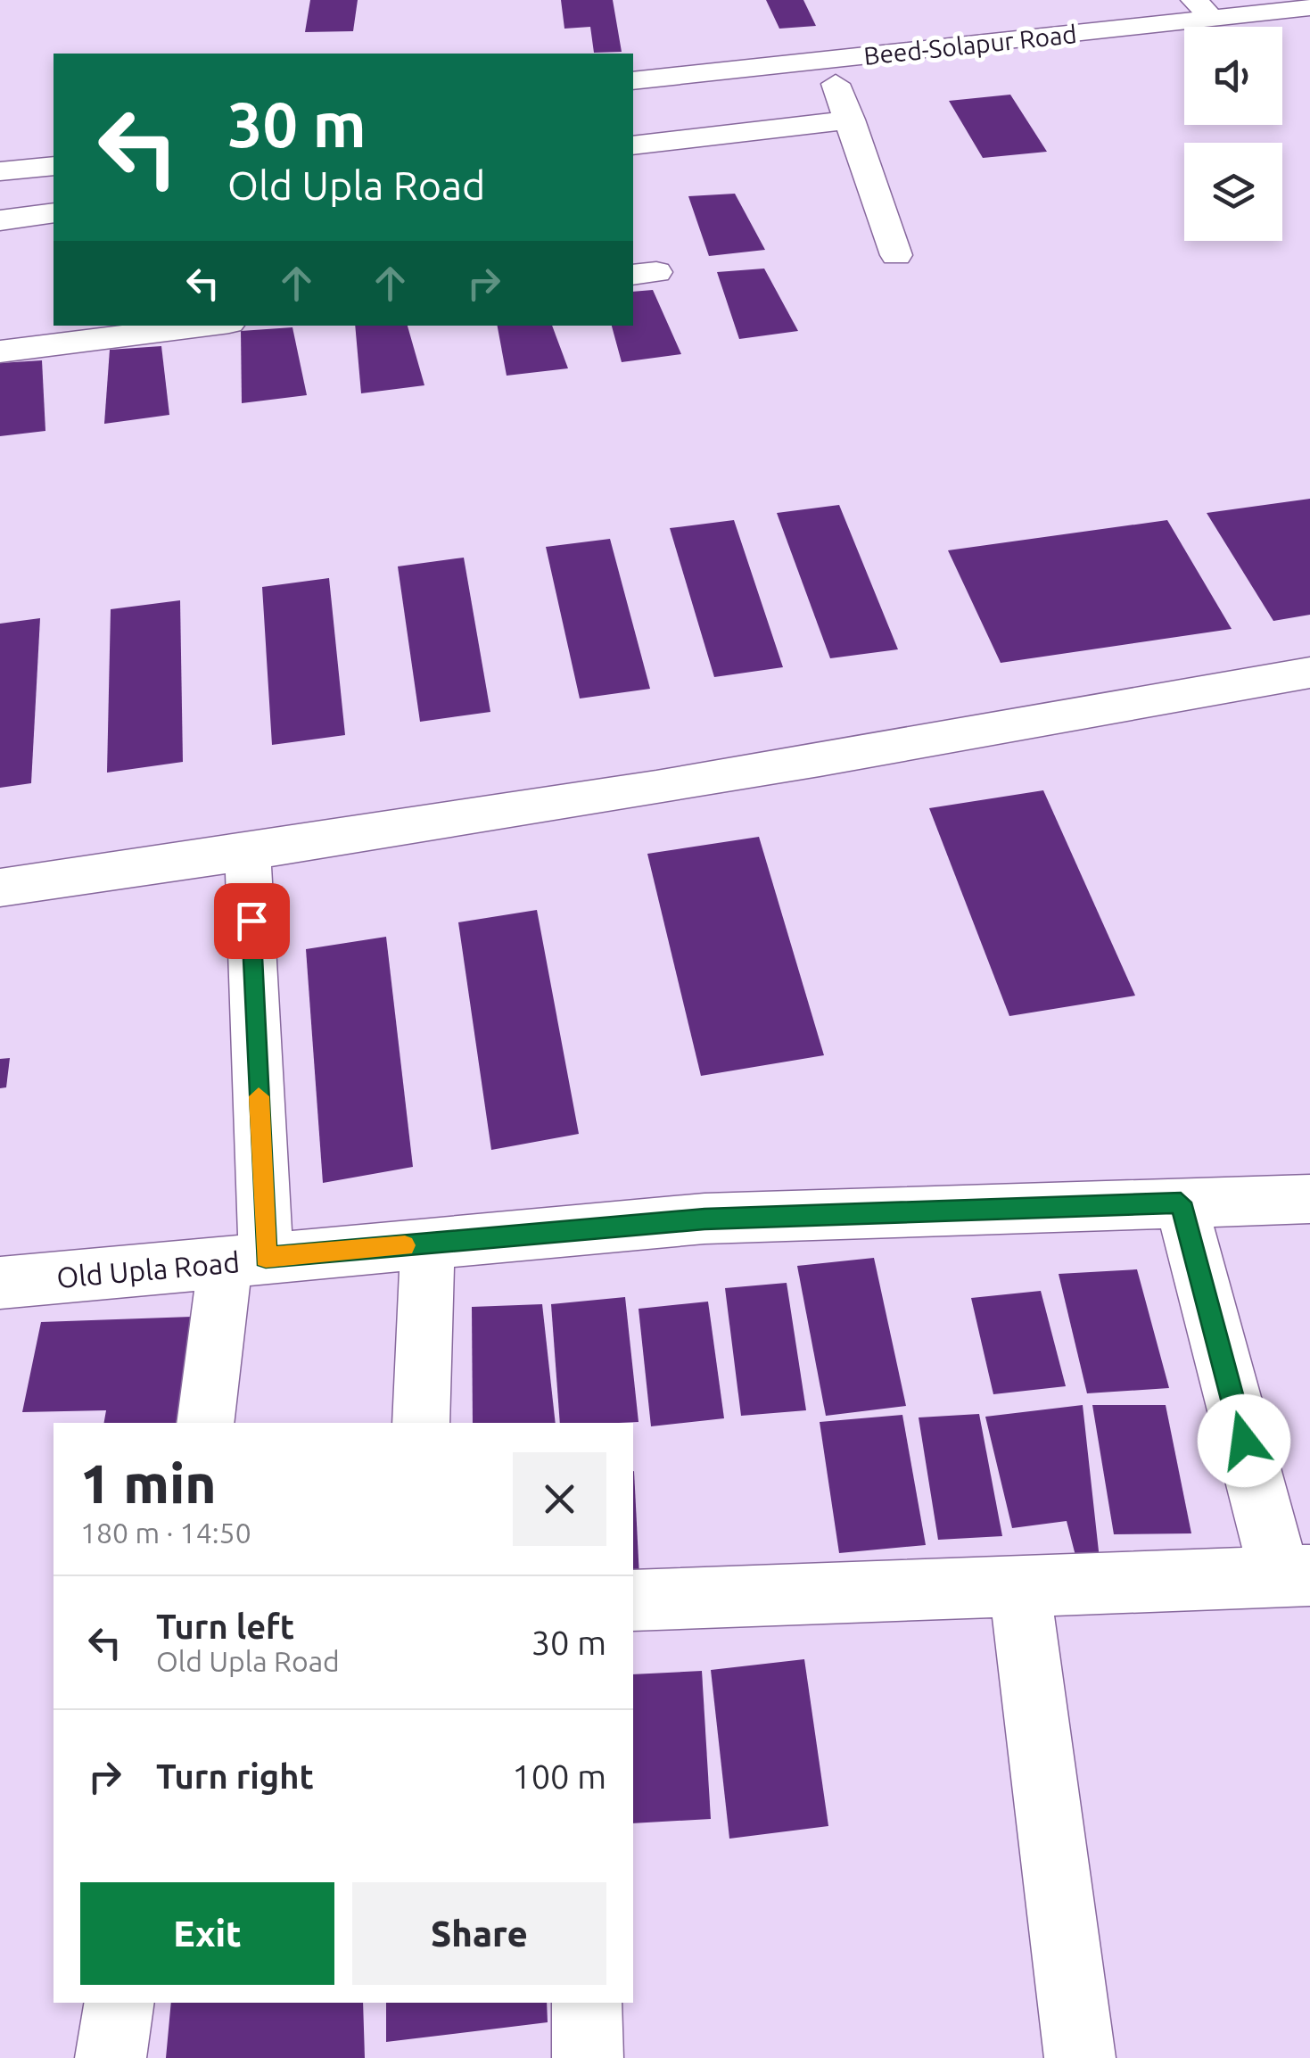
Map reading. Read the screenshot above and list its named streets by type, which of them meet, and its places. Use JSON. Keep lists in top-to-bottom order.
{
  "streets": {
    "street": ["Beed-Solapur Road", "Old Upla Road"]
  },
  "page": {
    "turn": ["30 m", "Old Upla Road"],
    "heading": ["1 min", "180 m · 14:50"],
    "list": [
      {
        "name": "Turn left",
        "note": "Old Upla Road",
        "value": "30 m"
      },
      {
        "name": "Turn right",
        "value": "100 m"
      }
    ],
    "buttons": ["Exit", "Share"]
  }
}
